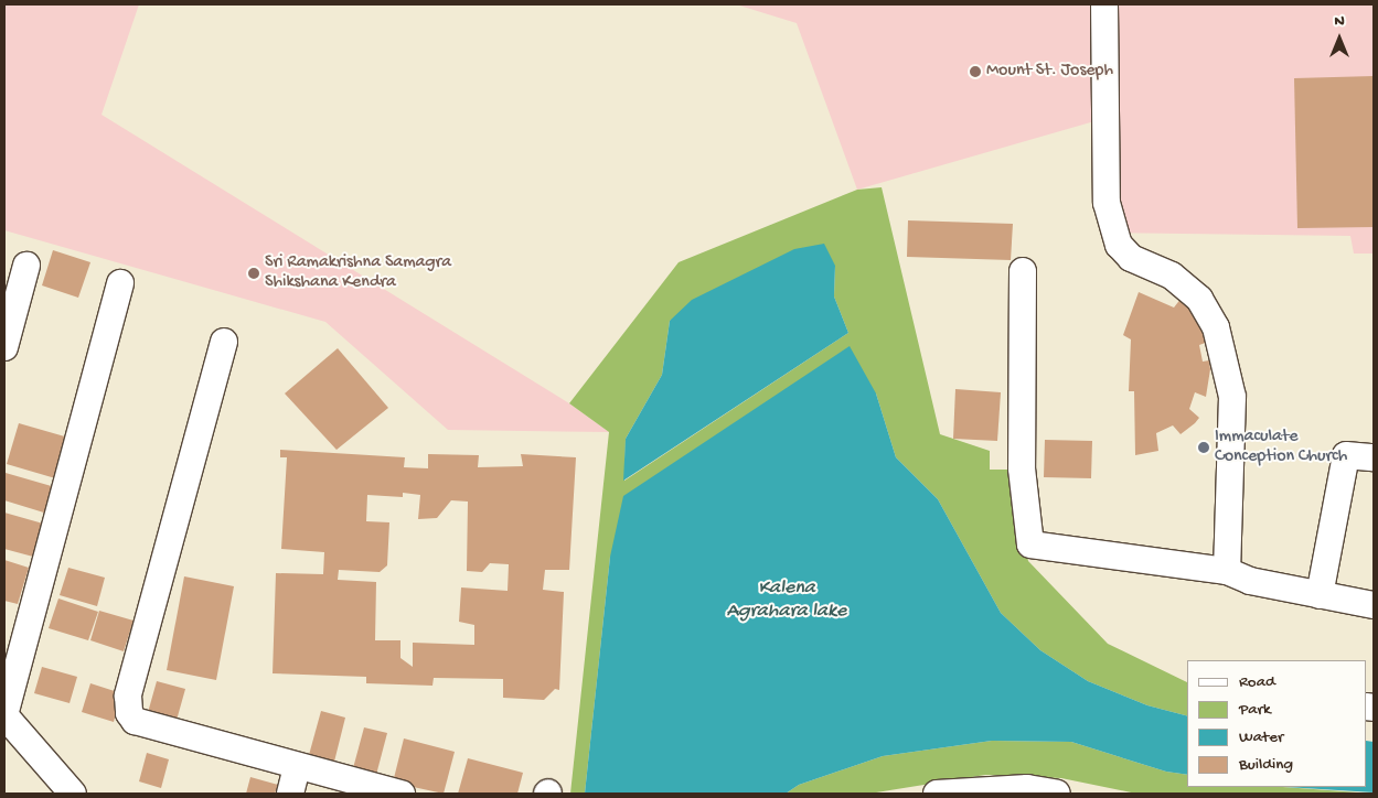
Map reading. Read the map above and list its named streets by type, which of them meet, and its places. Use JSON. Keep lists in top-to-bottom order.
{
  "water": ["Kalena Agrahara lake"],
  "places": ["Mount St. Joseph", "Sri Ramakrishna Samagra Shikshana Kendra", "Immaculate Conception Church"],
  "legend": [
    "Road",
    "Park",
    "Water",
    "Building"
  ],
  "north": "top"
}
